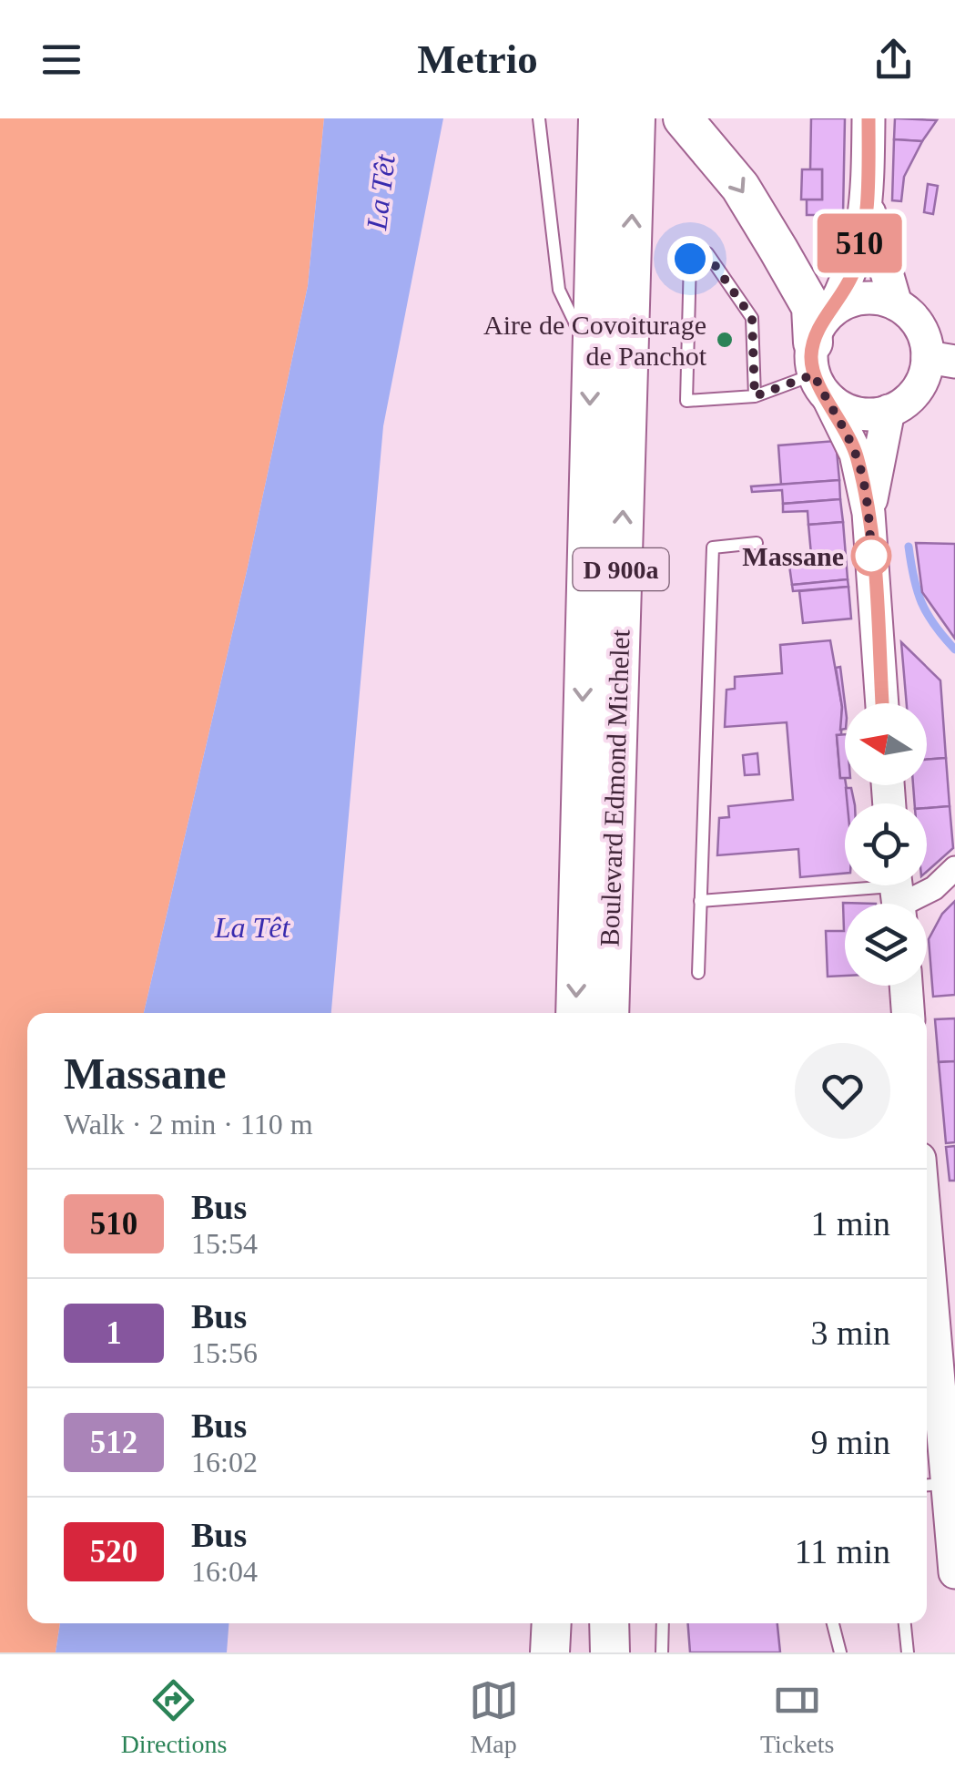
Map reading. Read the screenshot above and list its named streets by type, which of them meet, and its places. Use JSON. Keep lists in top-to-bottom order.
{
  "streets": {
    "highway": ["D 900a", "Boulevard Edmond Michelet"]
  },
  "water": ["La Têt"],
  "places": ["Aire de Covoiturage de Panchot", "Massane"],
  "lines": ["bus line 510"],
  "north": "left",
  "page": {
    "header": "Metrio",
    "on_map": "510",
    "heading": ["Massane", "Walk · 2 min · 110 m"],
    "list": [
      {
        "mark": "510",
        "name": "Bus",
        "note": "15:54",
        "value": "1 min"
      },
      {
        "mark": "1",
        "name": "Bus",
        "note": "15:56",
        "value": "3 min"
      },
      {
        "mark": "512",
        "name": "Bus",
        "note": "16:02",
        "value": "9 min"
      },
      {
        "mark": "520",
        "name": "Bus",
        "note": "16:04",
        "value": "11 min"
      }
    ],
    "tabs": ["Directions", "Map", "Tickets"]
  }
}
